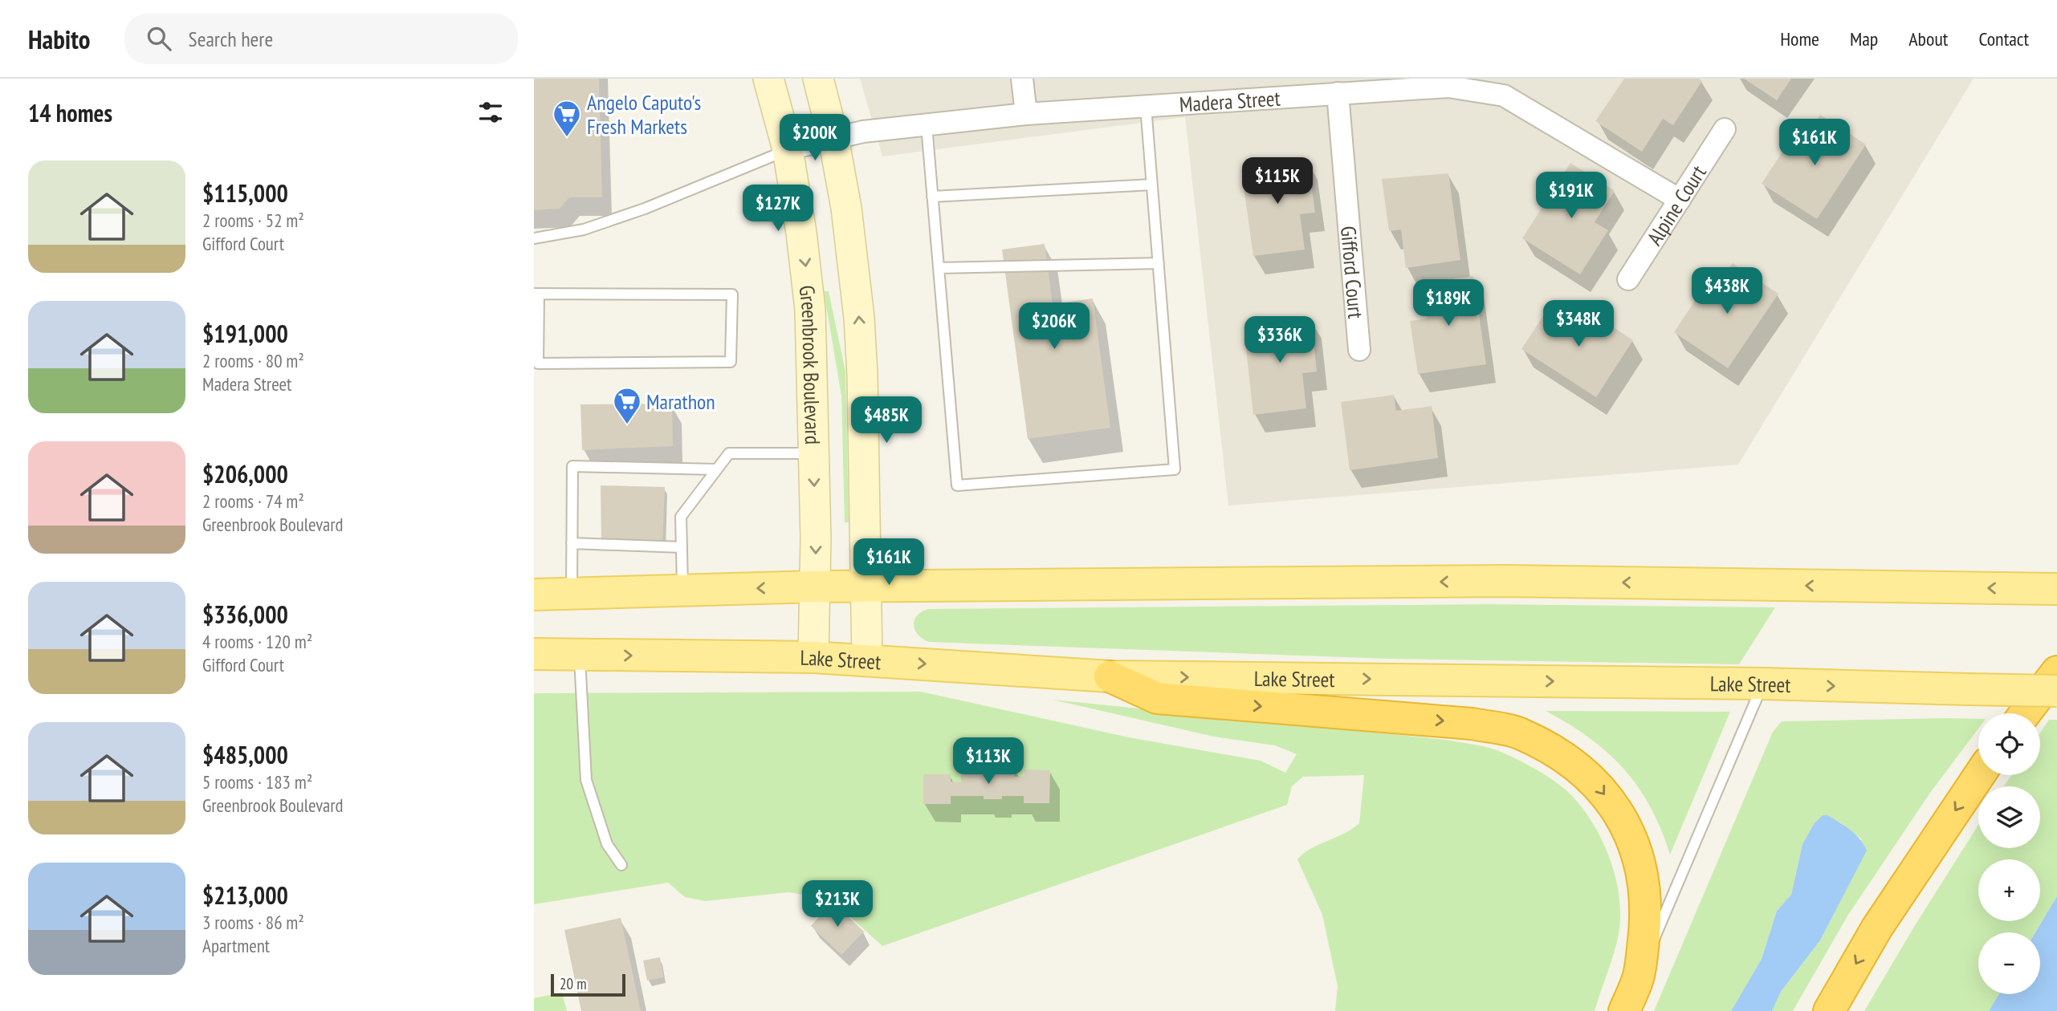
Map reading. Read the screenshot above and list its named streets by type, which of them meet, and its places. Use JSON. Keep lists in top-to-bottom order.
{
  "streets": {
    "main road": ["Greenbrook Boulevard", "Lake Street"],
    "street": ["Madera Street", "Alpine Court", "Gifford Court"]
  },
  "crossings": [
    ["Madera Street", "Alpine Court"],
    ["Madera Street", "Gifford Court"],
    ["Madera Street", "Greenbrook Boulevard"],
    ["Greenbrook Boulevard", "Lake Street"]
  ],
  "places": {
    "supermarket": ["Angelo Caputo's Fresh Markets", "Marathon"]
  },
  "scale_bar": "20 m",
  "page": {
    "header": "Habito",
    "search": "Search here",
    "nav": [
      "Home",
      "Map",
      "About",
      "Contact"
    ],
    "heading": "14 homes",
    "price": [
      "$200K",
      "$161K",
      "$115K",
      "$191K",
      "$127K",
      "$438K",
      "$189K",
      "$348K",
      "$206K",
      "$336K",
      "$485K",
      "$161K",
      "$113K",
      "$213K"
    ],
    "list": [
      {
        "name": "$115,000",
        "note": "2 rooms · 52 m² · Gifford Court"
      },
      {
        "name": "$191,000",
        "note": "2 rooms · 80 m² · Madera Street"
      },
      {
        "name": "$206,000",
        "note": "2 rooms · 74 m² · Greenbrook Boulevard"
      },
      {
        "name": "$336,000",
        "note": "4 rooms · 120 m² · Gifford Court"
      },
      {
        "name": "$485,000",
        "note": "5 rooms · 183 m² · Greenbrook Boulevard"
      },
      {
        "name": "$213,000",
        "note": "3 rooms · 86 m² · Apartment"
      }
    ],
    "map_buttons": ["+", "−"],
    "scale": "20 m"
  }
}
